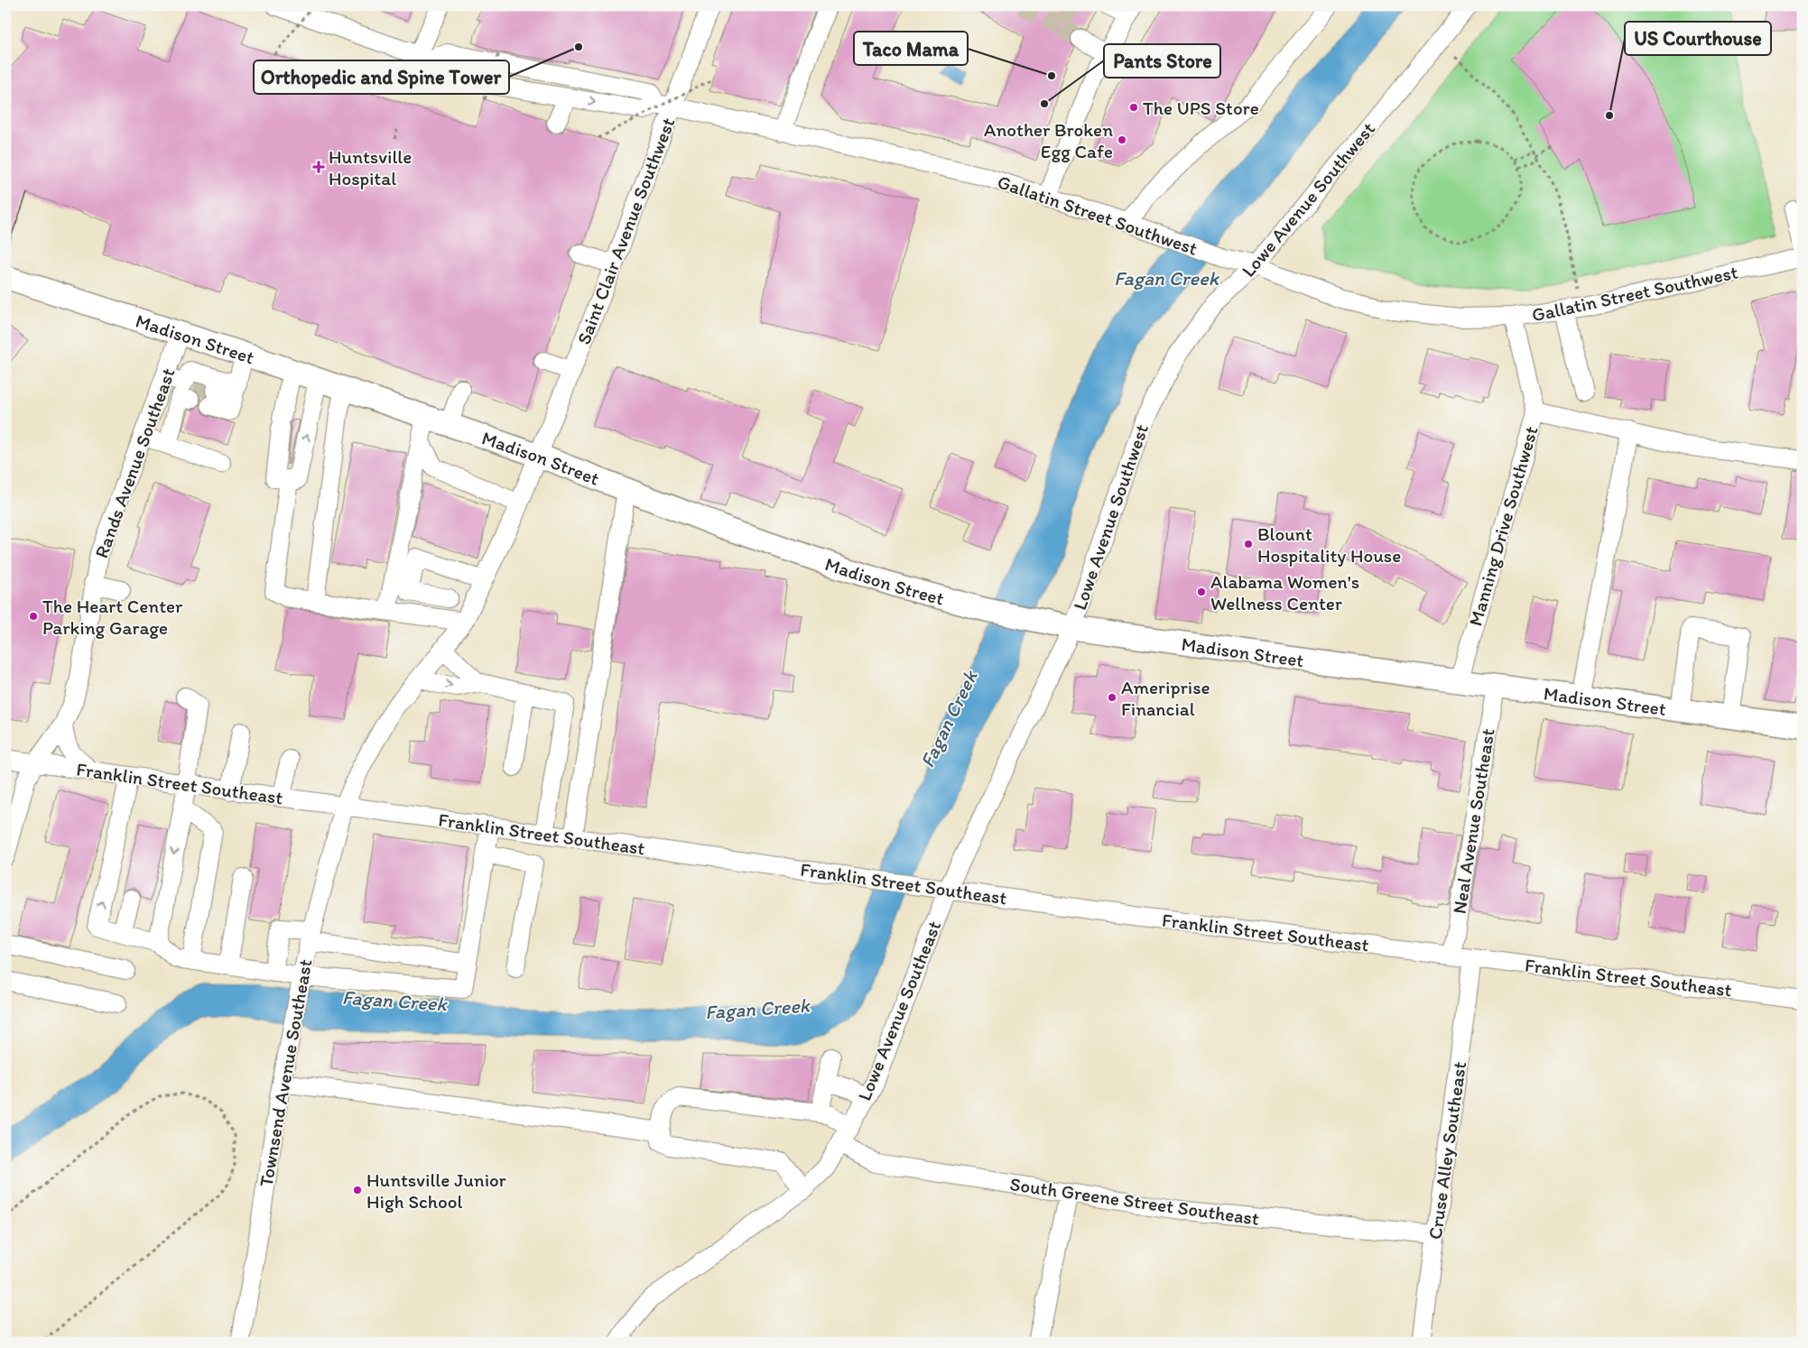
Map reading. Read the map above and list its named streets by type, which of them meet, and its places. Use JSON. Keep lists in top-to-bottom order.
{
  "streets": {
    "main road": ["Madison Street"],
    "street": [
      "Lowe Avenue Southwest",
      "Gallatin Street Southwest",
      "Saint Clair Avenue Southwest",
      "Rands Avenue Southeast",
      "Manning Drive Southwest",
      "Franklin Street Southeast",
      "Neal Avenue Southeast",
      "Lowe Avenue Southeast",
      "Townsend Avenue Southeast",
      "Cruse Alley Southeast",
      "South Greene Street Southeast"
    ]
  },
  "crossings": [
    ["Lowe Avenue Southwest", "Gallatin Street Southwest"],
    ["Lowe Avenue Southwest", "Madison Street"],
    ["Lowe Avenue Southwest", "Lowe Avenue Southeast"],
    ["Gallatin Street Southwest", "Saint Clair Avenue Southwest"],
    ["Gallatin Street Southwest", "Manning Drive Southwest"],
    ["Saint Clair Avenue Southwest", "Madison Street"],
    ["Saint Clair Avenue Southwest", "Townsend Avenue Southeast"],
    ["Madison Street", "Rands Avenue Southeast"],
    ["Madison Street", "Manning Drive Southwest"],
    ["Madison Street", "Neal Avenue Southeast"],
    ["Madison Street", "Lowe Avenue Southeast"],
    ["Rands Avenue Southeast", "Franklin Street Southeast"],
    ["Franklin Street Southeast", "Neal Avenue Southeast"],
    ["Franklin Street Southeast", "Lowe Avenue Southeast"],
    ["Franklin Street Southeast", "Townsend Avenue Southeast"],
    ["Franklin Street Southeast", "Cruse Alley Southeast"],
    ["Lowe Avenue Southeast", "South Greene Street Southeast"],
    ["Cruse Alley Southeast", "South Greene Street Southeast"]
  ],
  "water": ["Fagan Creek"],
  "places": {
    "other": [
      "Orthopedic and Spine Tower",
      "Taco Mama",
      "Pants Store",
      "The UPS Store",
      "US Courthouse",
      "Another Broken Egg Cafe",
      "Blount Hospitality House",
      "Alabama Women's Wellness Center",
      "The Heart Center Parking Garage",
      "Ameriprise Financial",
      "Huntsville Junior High School"
    ],
    "health": ["Huntsville Hospital"]
  }
}
